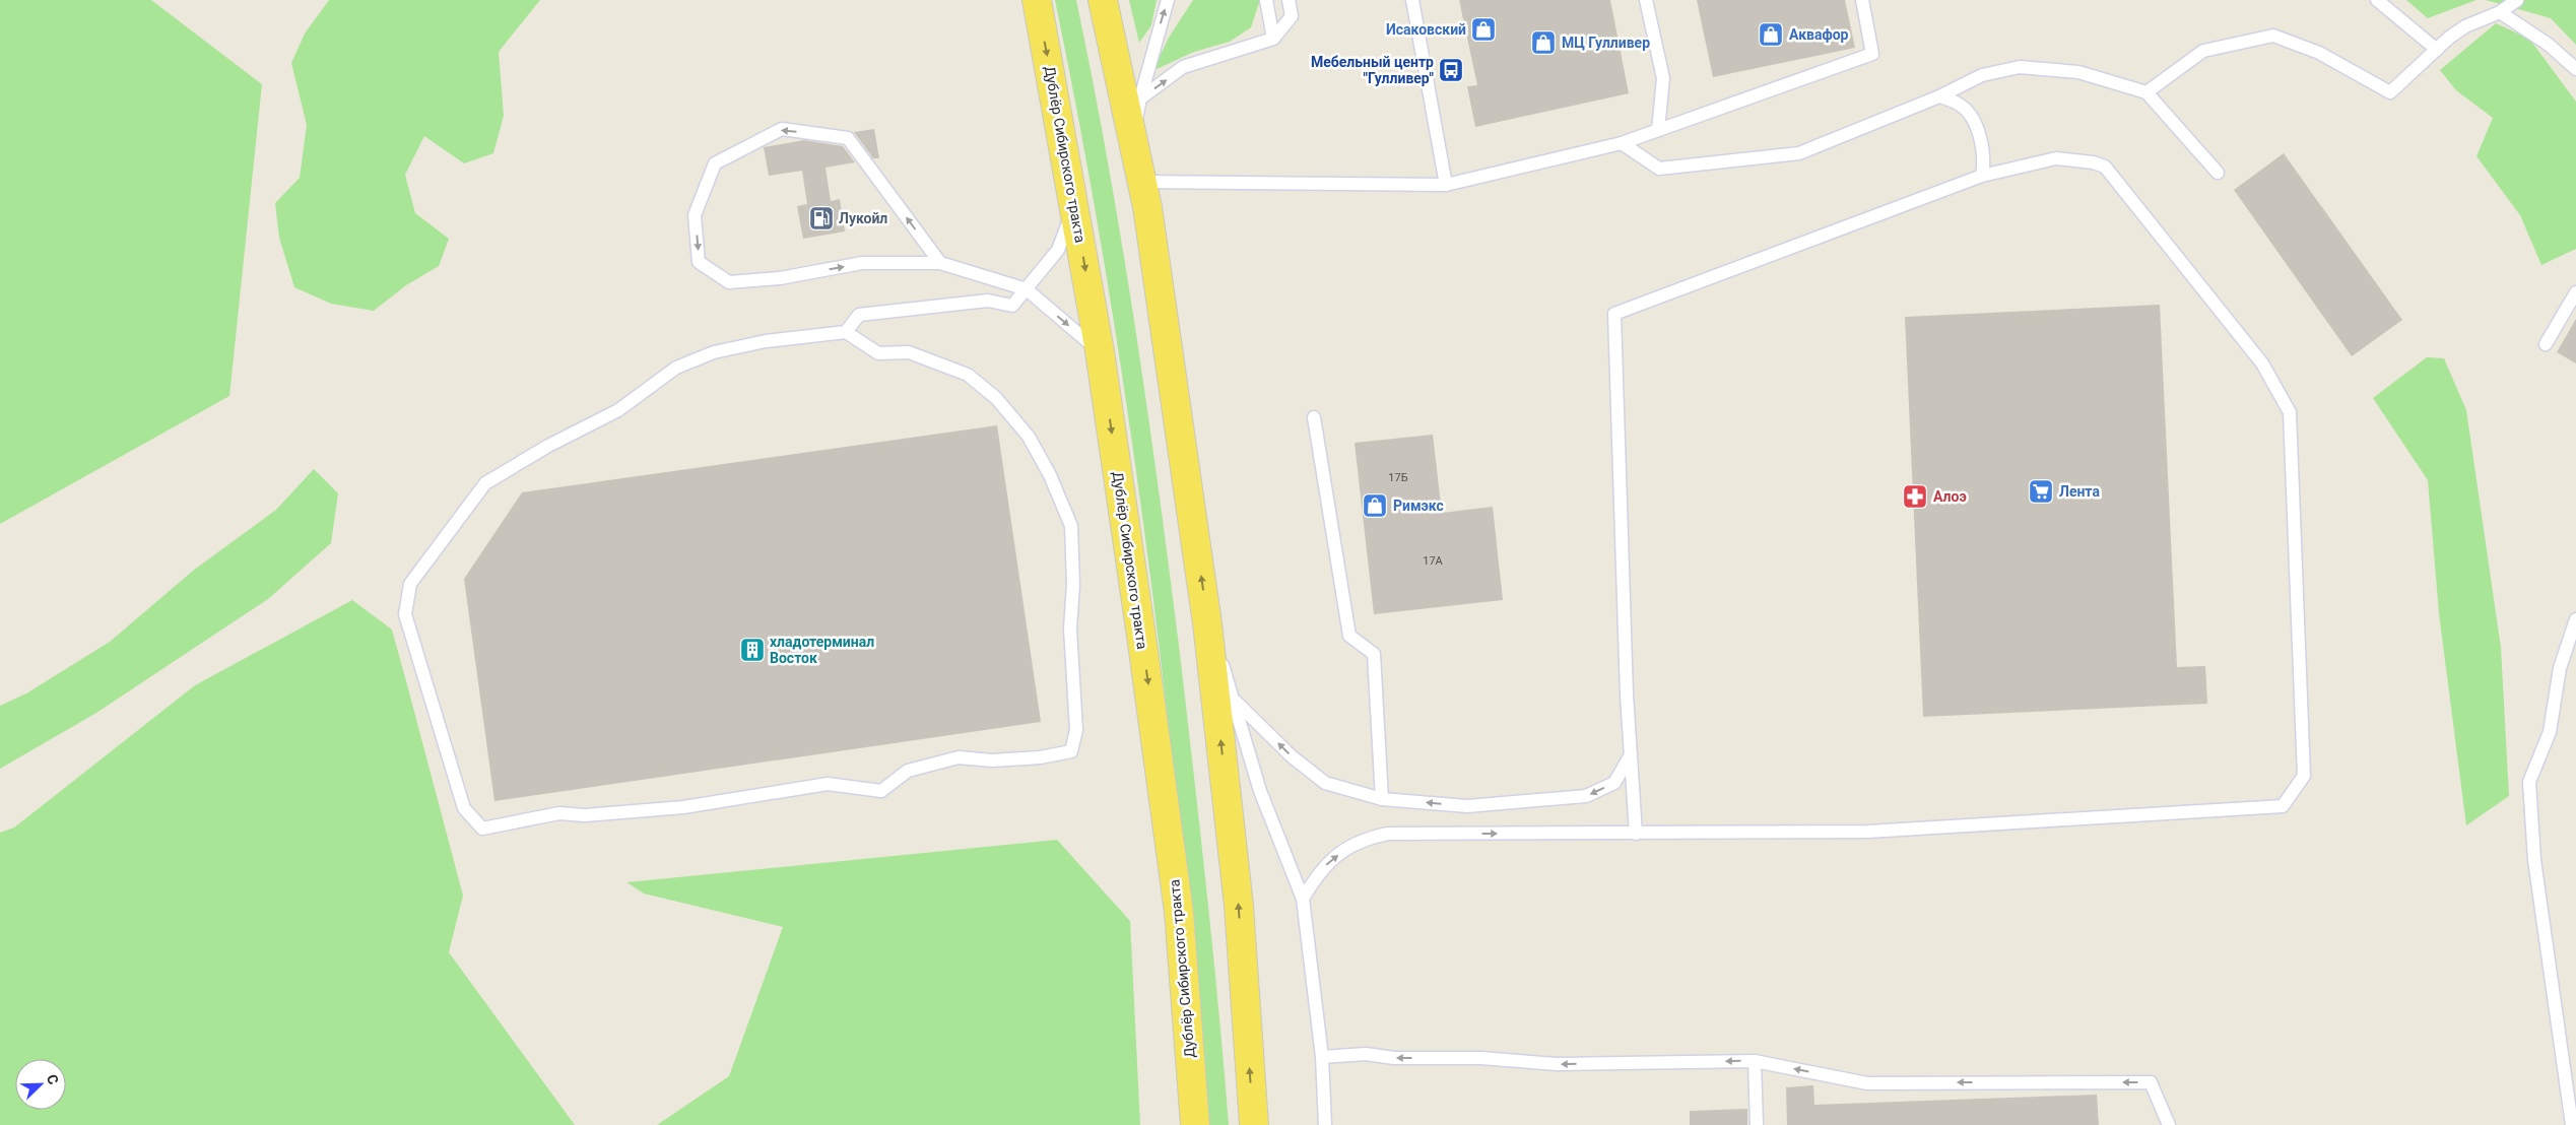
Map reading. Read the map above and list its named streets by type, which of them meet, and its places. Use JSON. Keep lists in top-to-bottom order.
{
  "streets": {
    "main road": ["Дублёр Сибирского тракта"]
  },
  "places": {
    "shop": [
      "Исаковский",
      "Аквафор",
      "МЦ Гулливер",
      "Римэкс"
    ],
    "bus stop": ["Мебельный центр \"Гулливер\""],
    "fuel station": ["Лукойл"],
    "supermarket": ["Лента"],
    "pharmacy": ["Алоэ"],
    "building": ["хладотерминал Восток"]
  },
  "house_numbers": ["17Б", "17А"],
  "north": "top right"
}
